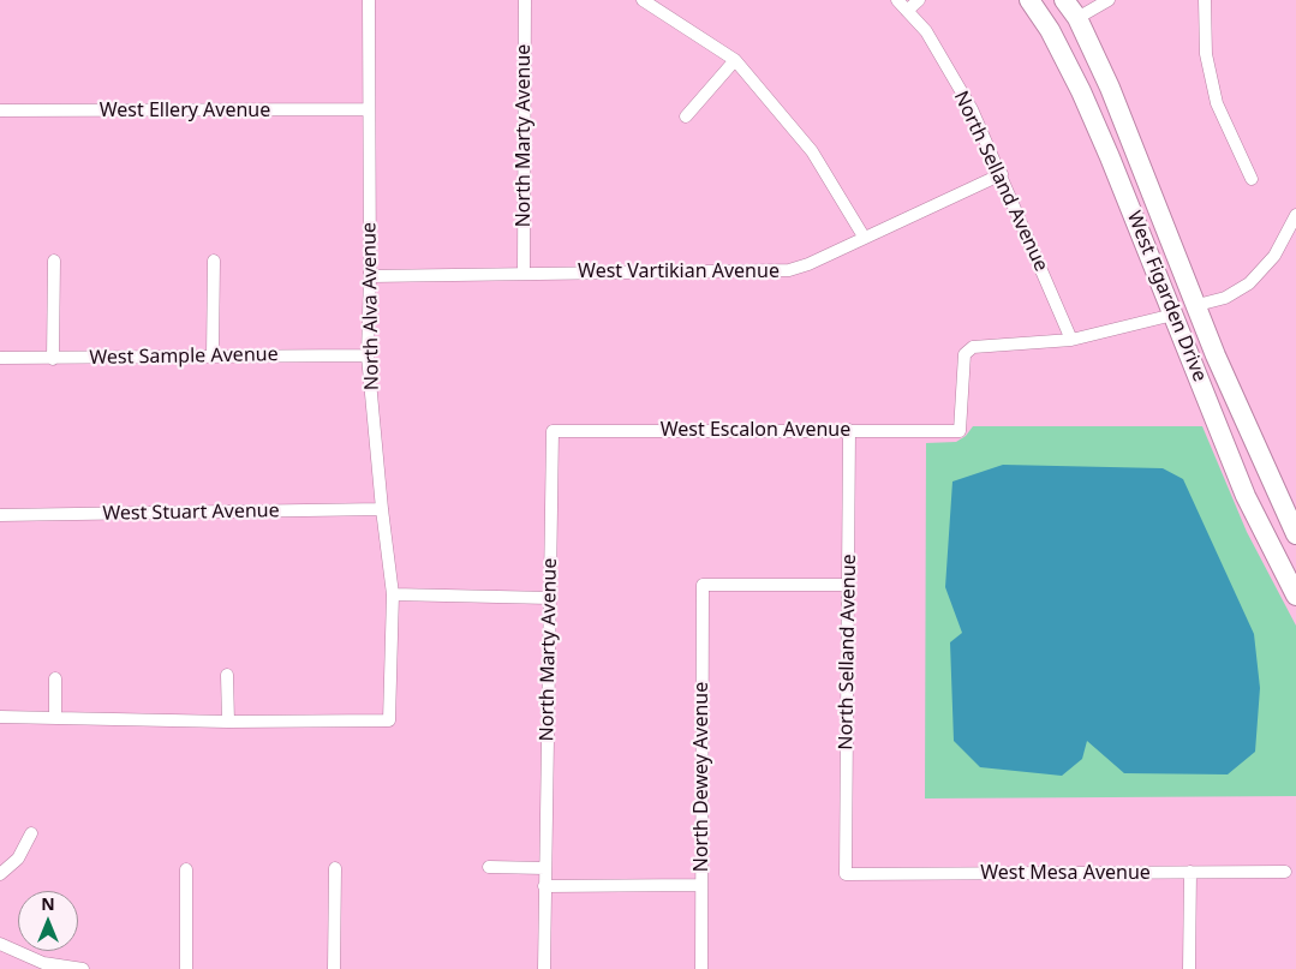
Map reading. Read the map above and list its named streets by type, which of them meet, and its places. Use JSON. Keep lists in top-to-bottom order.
{
  "streets": {
    "main road": ["West Figarden Drive"],
    "street": [
      "West Ellery Avenue",
      "North Marty Avenue",
      "North Selland Avenue",
      "West Vartikian Avenue",
      "North Alva Avenue",
      "West Sample Avenue",
      "West Escalon Avenue",
      "West Stuart Avenue",
      "North Dewey Avenue",
      "West Mesa Avenue"
    ]
  },
  "crossings": [
    ["West Ellery Avenue", "North Alva Avenue"],
    ["North Marty Avenue", "West Vartikian Avenue"],
    ["North Marty Avenue", "West Escalon Avenue"],
    ["North Selland Avenue", "West Vartikian Avenue"],
    ["North Selland Avenue", "West Escalon Avenue"],
    ["North Selland Avenue", "North Dewey Avenue"],
    ["North Selland Avenue", "West Mesa Avenue"],
    ["West Vartikian Avenue", "North Alva Avenue"],
    ["North Alva Avenue", "West Sample Avenue"],
    ["North Alva Avenue", "West Stuart Avenue"]
  ],
  "north": "top"
}
